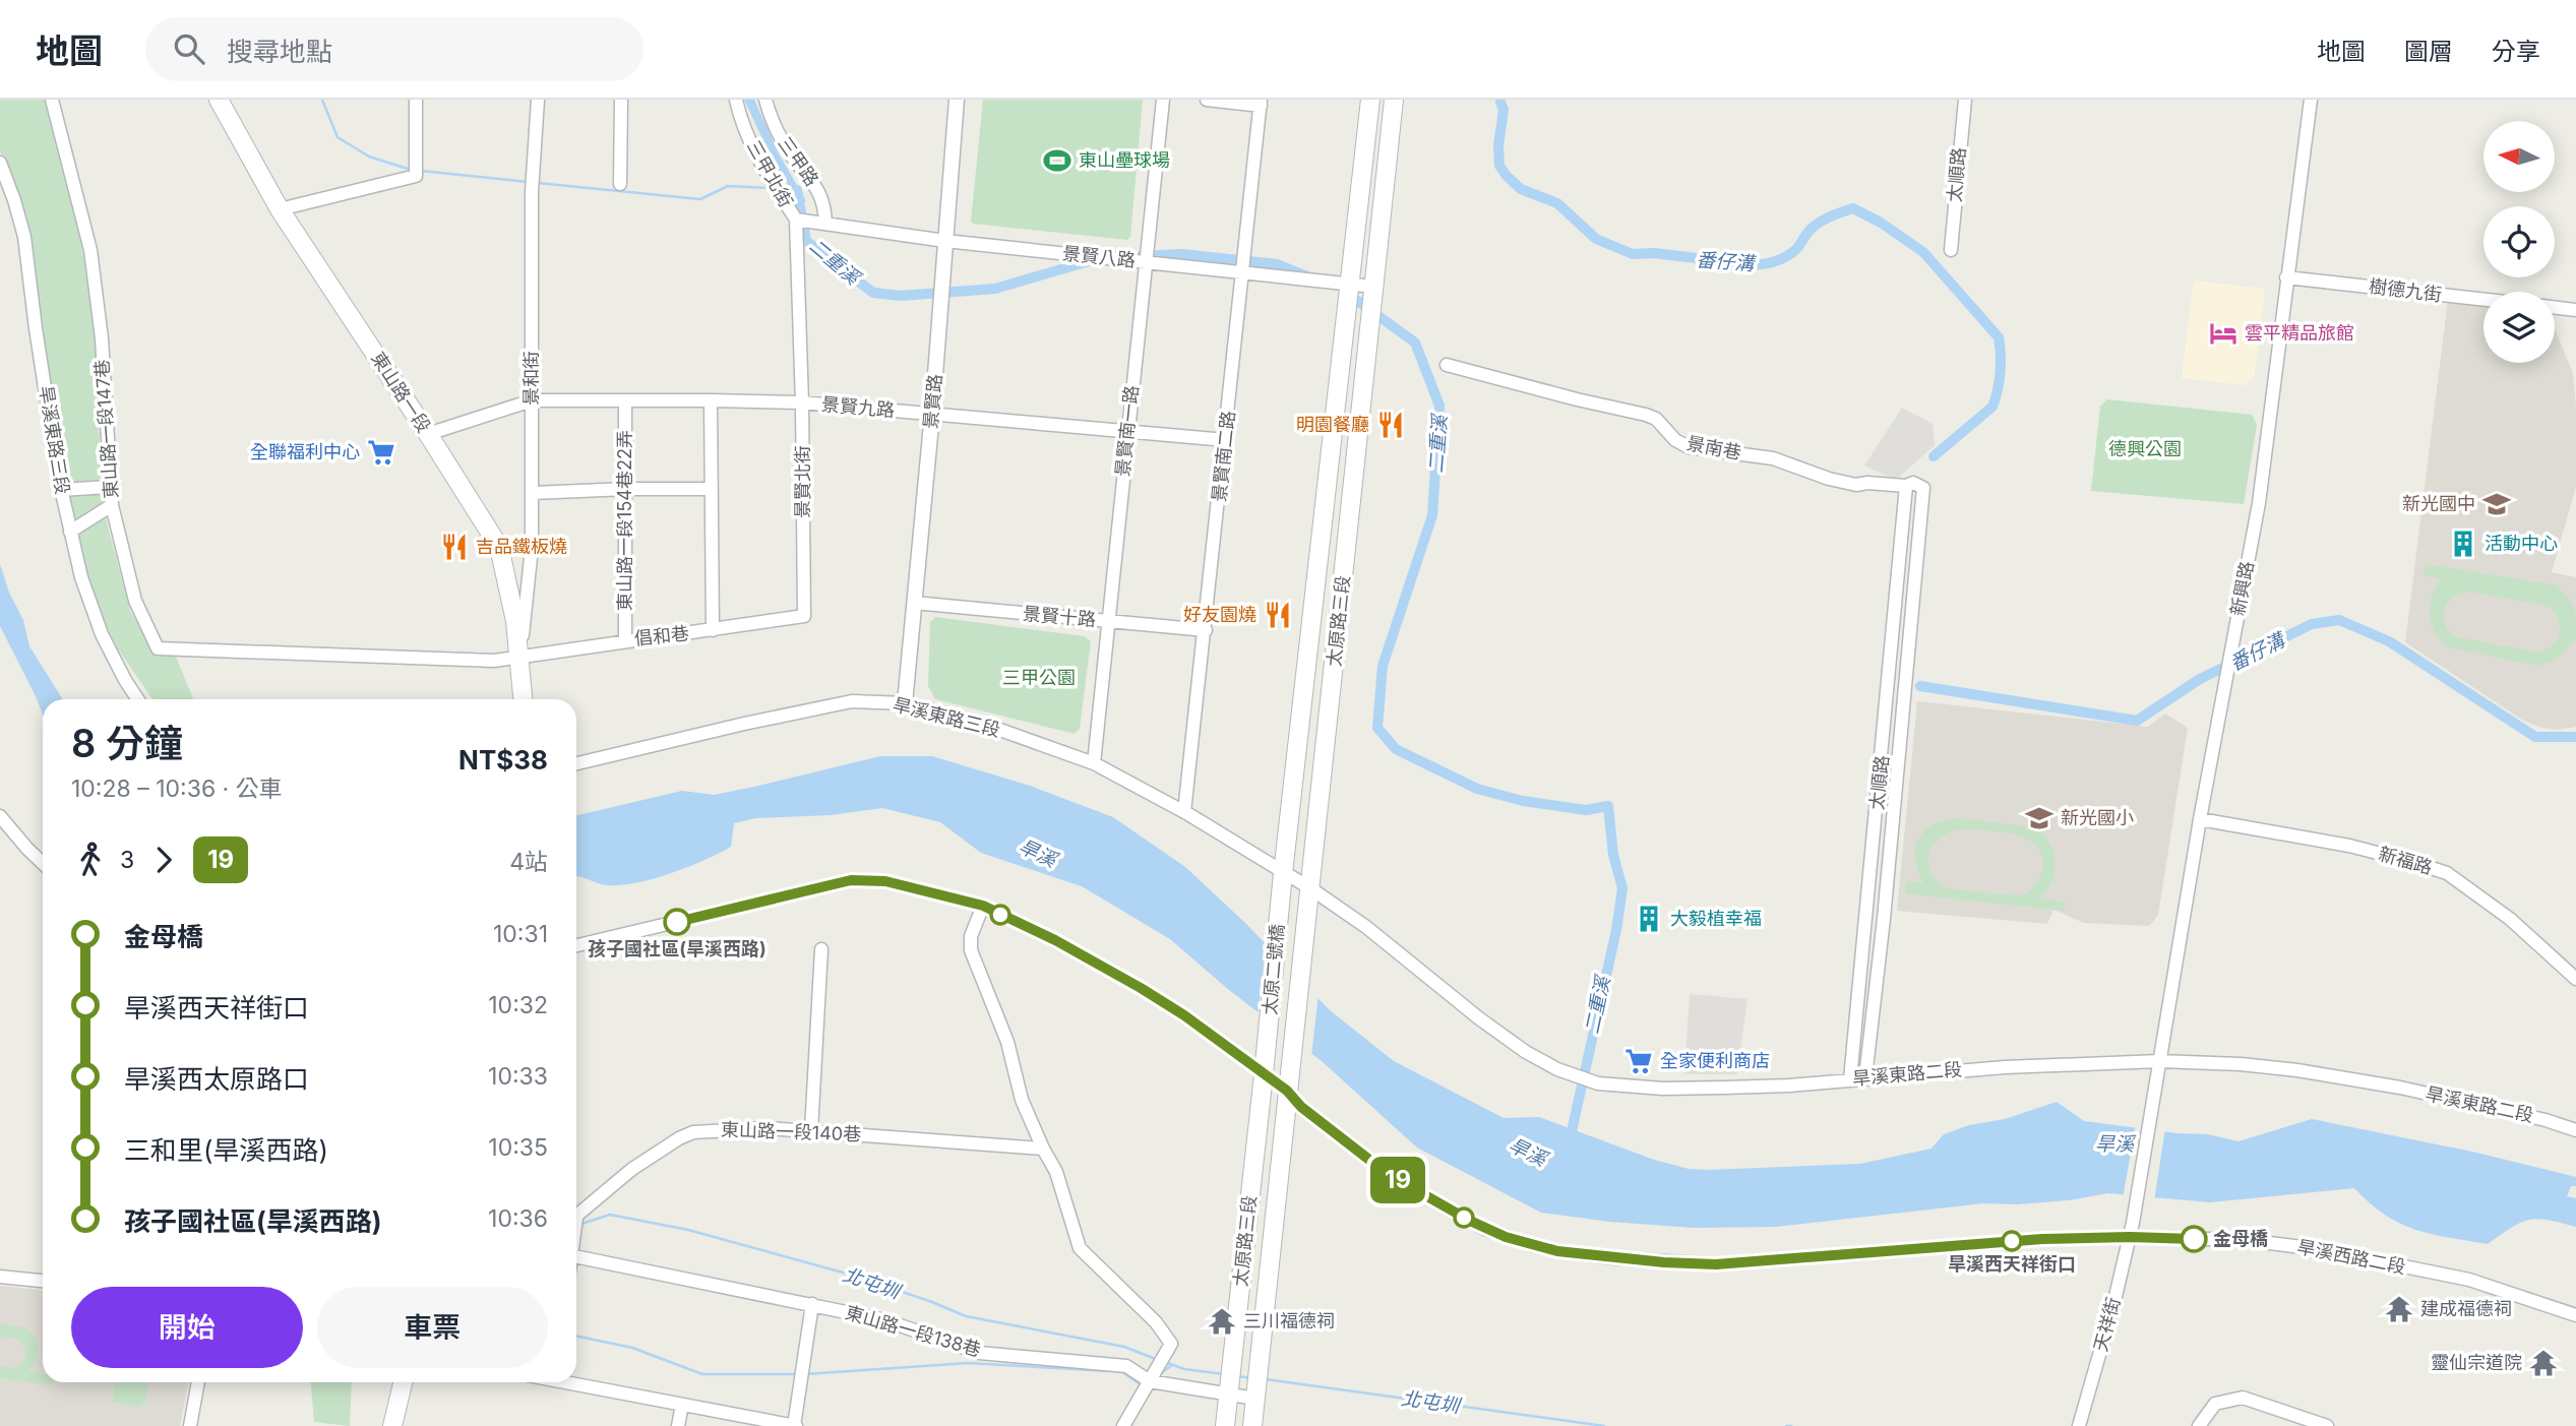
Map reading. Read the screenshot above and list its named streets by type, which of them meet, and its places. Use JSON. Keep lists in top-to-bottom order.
{
  "streets": {
    "main road": ["東山路一段", "太原路三段", "太原二號橋"],
    "street": [
      "三甲路",
      "三甲北街",
      "太順路",
      "景賢八路",
      "樹德九街",
      "景和街",
      "景賢路",
      "景賢九路",
      "東山路一段147巷",
      "景賢南一路",
      "旱溪東路三段",
      "景南巷",
      "景賢南二路",
      "景賢北街",
      "東山路一段154巷22弄",
      "新興路",
      "景賢十路",
      "倡和巷",
      "新福路",
      "旱溪東路二段",
      "東山路一段140巷",
      "旱溪西路二段",
      "天祥街",
      "東山路一段138巷"
    ]
  },
  "crossings": [
    ["三甲路", "三甲北街"],
    ["三甲路", "景賢八路"],
    ["三甲北街", "景賢八路"],
    ["三甲北街", "景賢北街"],
    ["太順路", "景南巷"],
    ["太順路", "旱溪東路二段"],
    ["景賢八路", "景賢路"],
    ["景賢八路", "景賢南一路"],
    ["景賢八路", "景賢南二路"],
    ["景賢八路", "太原路三段"],
    ["樹德九街", "新興路"],
    ["景和街", "東山路一段"],
    ["景和街", "景賢九路"],
    ["景和街", "東山路一段147巷"],
    ["景和街", "倡和巷"],
    ["東山路一段", "景賢九路"],
    ["東山路一段", "東山路一段147巷"],
    ["東山路一段", "倡和巷"],
    ["景賢路", "景賢九路"],
    ["景賢路", "旱溪東路三段"],
    ["景賢路", "景賢十路"],
    ["景賢九路", "景賢南一路"],
    ["景賢九路", "景賢南二路"],
    ["景賢九路", "景賢北街"],
    ["景賢九路", "東山路一段154巷22弄"],
    ["東山路一段147巷", "倡和巷"],
    ["景賢南一路", "旱溪東路三段"],
    ["景賢南一路", "景賢十路"],
    ["旱溪東路三段", "景賢南二路"],
    ["旱溪東路三段", "太原路三段"],
    ["旱溪東路三段", "太原二號橋"],
    ["旱溪東路三段", "旱溪東路二段"],
    ["景賢南二路", "景賢十路"],
    ["景賢北街", "倡和巷"],
    ["東山路一段154巷22弄", "倡和巷"],
    ["新興路", "新福路"],
    ["新興路", "旱溪東路二段"],
    ["新興路", "天祥街"],
    ["太原路三段", "太原二號橋"],
    ["太原路三段", "旱溪東路二段"],
    ["太原路三段", "旱溪西路二段"],
    ["太原路三段", "東山路一段138巷"],
    ["太原二號橋", "旱溪東路二段"],
    ["太原二號橋", "旱溪西路二段"],
    ["旱溪西路二段", "天祥街"]
  ],
  "water": [
    "二重溪",
    "番仔溝",
    "旱溪",
    "北屯圳"
  ],
  "parks": ["德興公園", "三甲公園"],
  "places": {
    "sports": ["東山壘球場"],
    "hotel": ["雲平精品旅館"],
    "restaurant": ["明園餐廳", "吉品鐵板燒", "好友園燒"],
    "supermarket": ["全聯福利中心", "全家便利商店"],
    "school or university": ["新光國中", "新光國小"],
    "building": ["活動中心", "大毅植幸福"],
    "other": ["孩子國社區(旱溪西路)", "金母橋", "旱溪西天祥街口"],
    "temple": ["建成福德祠", "三川福德祠", "靈仙宗道院"]
  },
  "lines": ["bus line 19"],
  "north": "left",
  "page": {
    "header": "地圖",
    "search": "搜尋地點",
    "nav": ["地圖", "圖層", "分享"],
    "on_map": "19",
    "heading": ["8 分鐘", "10:28 – 10:36 · 公車", "NT$38"],
    "legs": ["3", "19", "4站"],
    "list": [
      {
        "name": "金母橋",
        "value": "10:31"
      },
      {
        "name": "旱溪西天祥街口",
        "value": "10:32"
      },
      {
        "name": "旱溪西太原路口",
        "value": "10:33"
      },
      {
        "name": "三和里(旱溪西路)",
        "value": "10:35"
      },
      {
        "name": "孩子國社區(旱溪西路)",
        "value": "10:36"
      }
    ],
    "buttons": ["開始", "車票"]
  }
}
